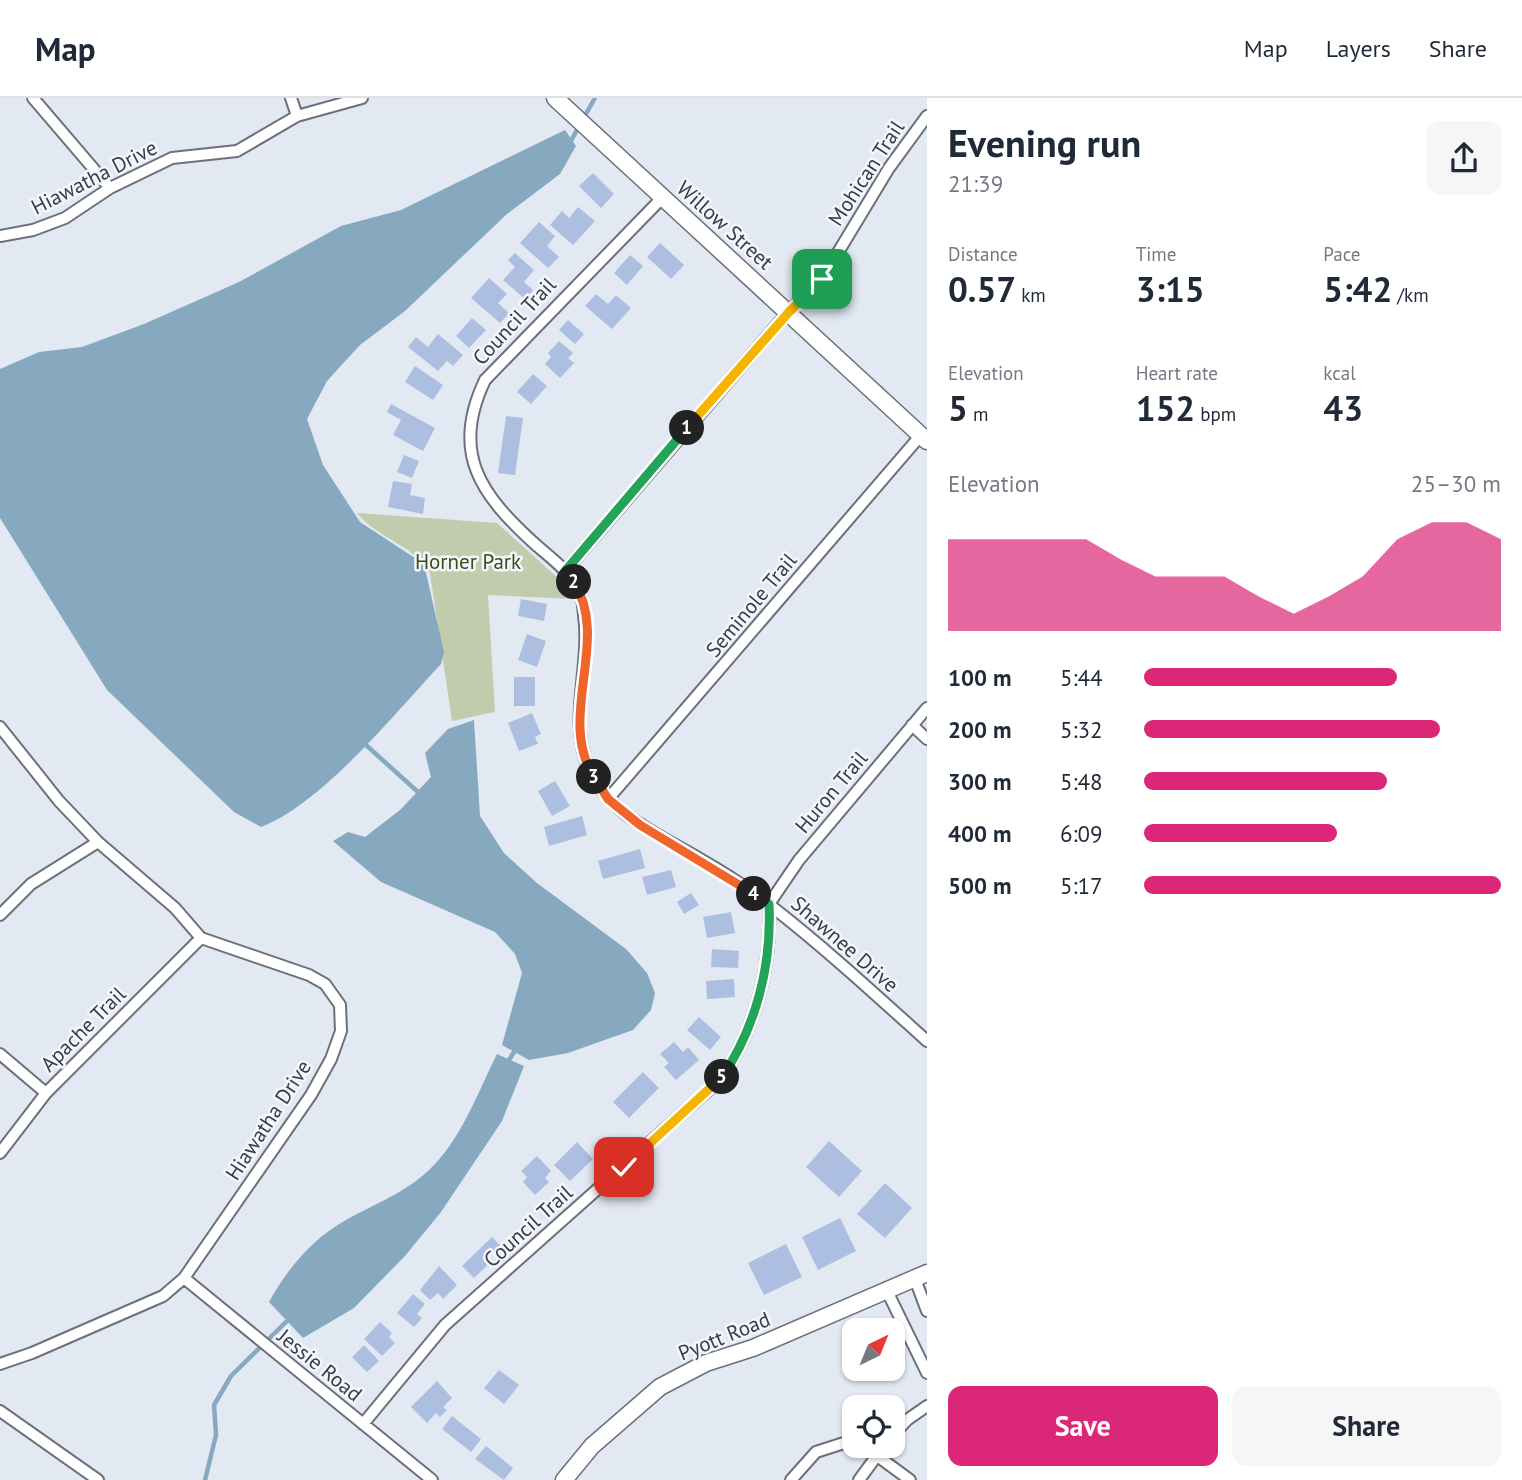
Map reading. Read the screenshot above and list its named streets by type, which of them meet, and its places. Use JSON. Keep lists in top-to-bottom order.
{
  "streets": {
    "street": [
      "Mohican Trail",
      "Hiawatha Drive",
      "Willow Street",
      "Council Trail",
      "Seminole Trail",
      "Huron Trail",
      "Shawnee Drive",
      "Apache Trail",
      "Pyott Road",
      "Jessie Road"
    ]
  },
  "crossings": [
    ["Mohican Trail", "Willow Street"],
    ["Mohican Trail", "Council Trail"],
    ["Hiawatha Drive", "Apache Trail"],
    ["Hiawatha Drive", "Jessie Road"],
    ["Willow Street", "Council Trail"],
    ["Willow Street", "Seminole Trail"],
    ["Council Trail", "Seminole Trail"],
    ["Council Trail", "Huron Trail"],
    ["Council Trail", "Shawnee Drive"],
    ["Council Trail", "Jessie Road"],
    ["Huron Trail", "Shawnee Drive"]
  ],
  "parks": ["Horner Park"],
  "north": "top right",
  "page": {
    "header": "Map",
    "nav": ["Map", "Layers", "Share"],
    "heading": ["Evening run", "21:39"],
    "stats": [
      ["Distance", "0.57 km"],
      ["Time", "3:15"],
      ["Pace", "5:42 /km"],
      ["Elevation", "5 m"],
      ["Heart rate", "152 bpm"],
      ["kcal", "43"]
    ],
    "pins": [
      "1",
      "2",
      "3",
      "4",
      "5"
    ],
    "chart": ["Elevation", "25–30 m"],
    "list": [
      {
        "name": "100 m",
        "note": "5:44"
      },
      {
        "name": "200 m",
        "note": "5:32"
      },
      {
        "name": "300 m",
        "note": "5:48"
      },
      {
        "name": "400 m",
        "note": "6:09"
      },
      {
        "name": "500 m",
        "note": "5:17"
      }
    ],
    "buttons": ["Save", "Share"]
  }
}
